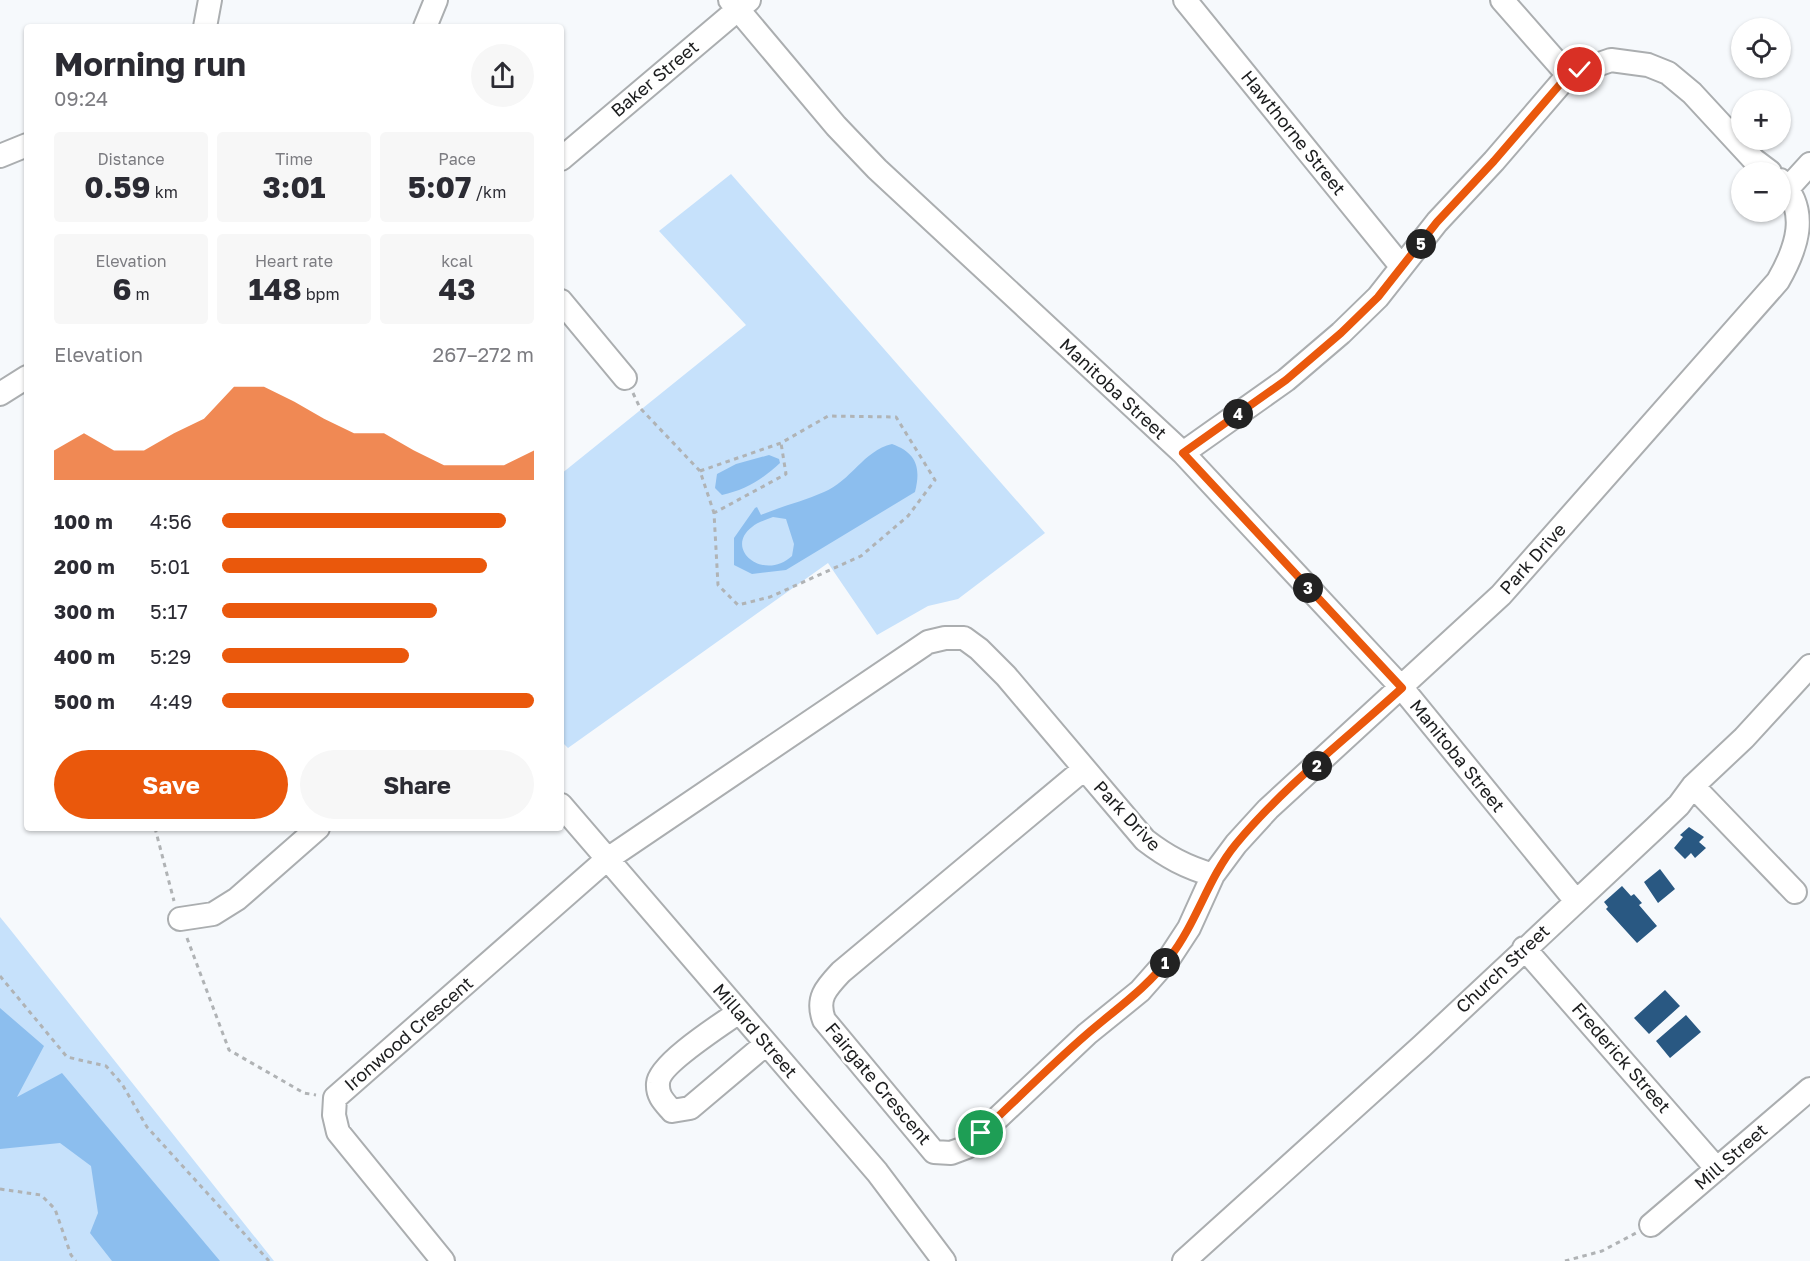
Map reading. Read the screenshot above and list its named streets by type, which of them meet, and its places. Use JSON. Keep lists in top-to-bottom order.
{
  "streets": {
    "street": [
      "Baker Street",
      "Hawthorne Street",
      "Manitoba Street",
      "Park Drive",
      "Church Street",
      "Millard Street",
      "Ironwood Crescent",
      "Frederick Street",
      "Fairgate Crescent",
      "Mill Street"
    ]
  },
  "crossings": [
    ["Baker Street", "Manitoba Street"],
    ["Manitoba Street", "Park Drive"],
    ["Manitoba Street", "Church Street"],
    ["Park Drive", "Millard Street"],
    ["Park Drive", "Ironwood Crescent"],
    ["Park Drive", "Fairgate Crescent"],
    ["Church Street", "Frederick Street"],
    ["Millard Street", "Ironwood Crescent"],
    ["Frederick Street", "Mill Street"]
  ],
  "page": {
    "map_buttons": ["+", "−"],
    "heading": ["Morning run", "09:24"],
    "stats": [
      ["Distance", "0.59 km"],
      ["Time", "3:01"],
      ["Pace", "5:07 /km"],
      ["Elevation", "6 m"],
      ["Heart rate", "148 bpm"],
      ["kcal", "43"]
    ],
    "pins": [
      "5",
      "4",
      "3",
      "2",
      "1"
    ],
    "chart": ["Elevation", "267–272 m"],
    "list": [
      {
        "name": "100 m",
        "note": "4:56"
      },
      {
        "name": "200 m",
        "note": "5:01"
      },
      {
        "name": "300 m",
        "note": "5:17"
      },
      {
        "name": "400 m",
        "note": "5:29"
      },
      {
        "name": "500 m",
        "note": "4:49"
      }
    ],
    "buttons": ["Save", "Share"]
  }
}
